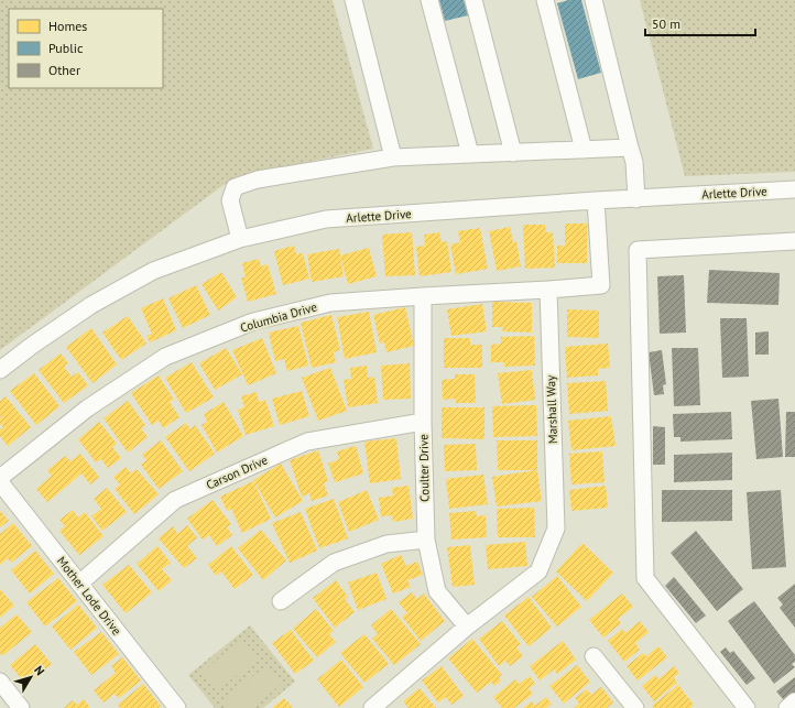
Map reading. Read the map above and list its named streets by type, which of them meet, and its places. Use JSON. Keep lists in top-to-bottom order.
{
  "streets": {
    "street": [
      "Arlette Drive",
      "Columbia Drive",
      "Marshall Way",
      "Coulter Drive",
      "Carson Drive",
      "Mother Lode Drive"
    ]
  },
  "crossings": [
    ["Arlette Drive", "Columbia Drive"],
    ["Columbia Drive", "Marshall Way"],
    ["Columbia Drive", "Coulter Drive"],
    ["Marshall Way", "Coulter Drive"],
    ["Coulter Drive", "Carson Drive"],
    ["Carson Drive", "Mother Lode Drive"]
  ],
  "legend": ["Homes", "Public", "Other"],
  "scale_bar": "50 m",
  "north": "top right"
}
